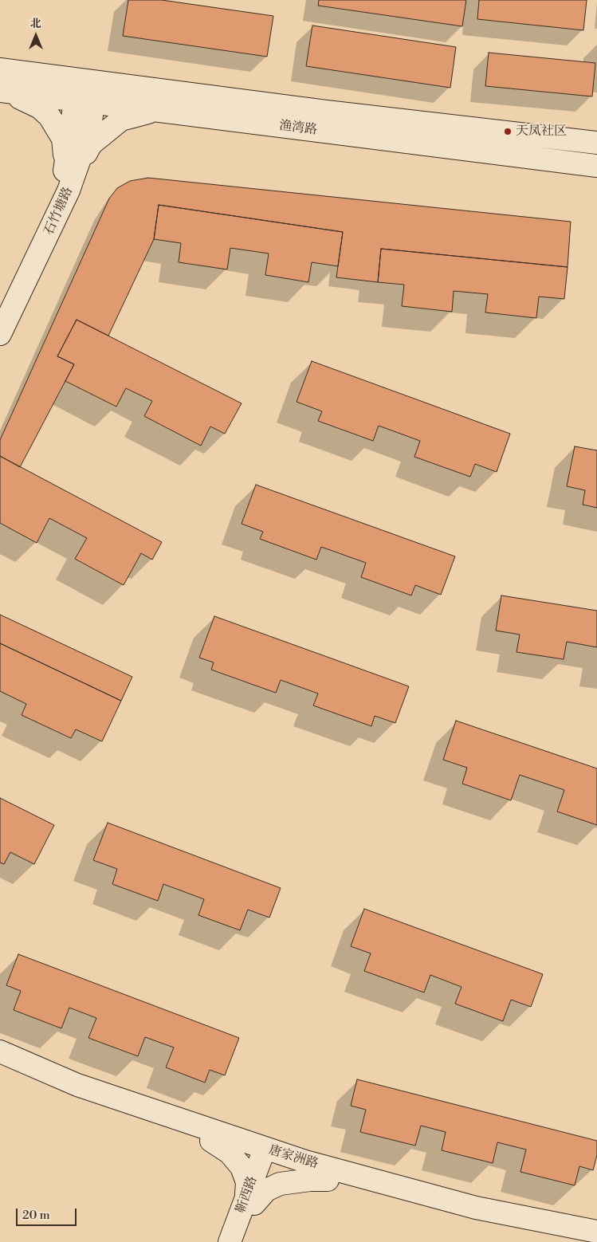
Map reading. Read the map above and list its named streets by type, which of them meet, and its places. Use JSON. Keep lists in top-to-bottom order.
{
  "streets": {
    "street": [
      "渔湾路",
      "石竹塘路",
      "唐家洲路",
      "靳西路"
    ]
  },
  "crossings": [
    ["渔湾路", "石竹塘路"],
    ["唐家洲路", "靳西路"]
  ],
  "places": ["天凤社区"],
  "scale_bar": "20 m",
  "north": "top"
}
